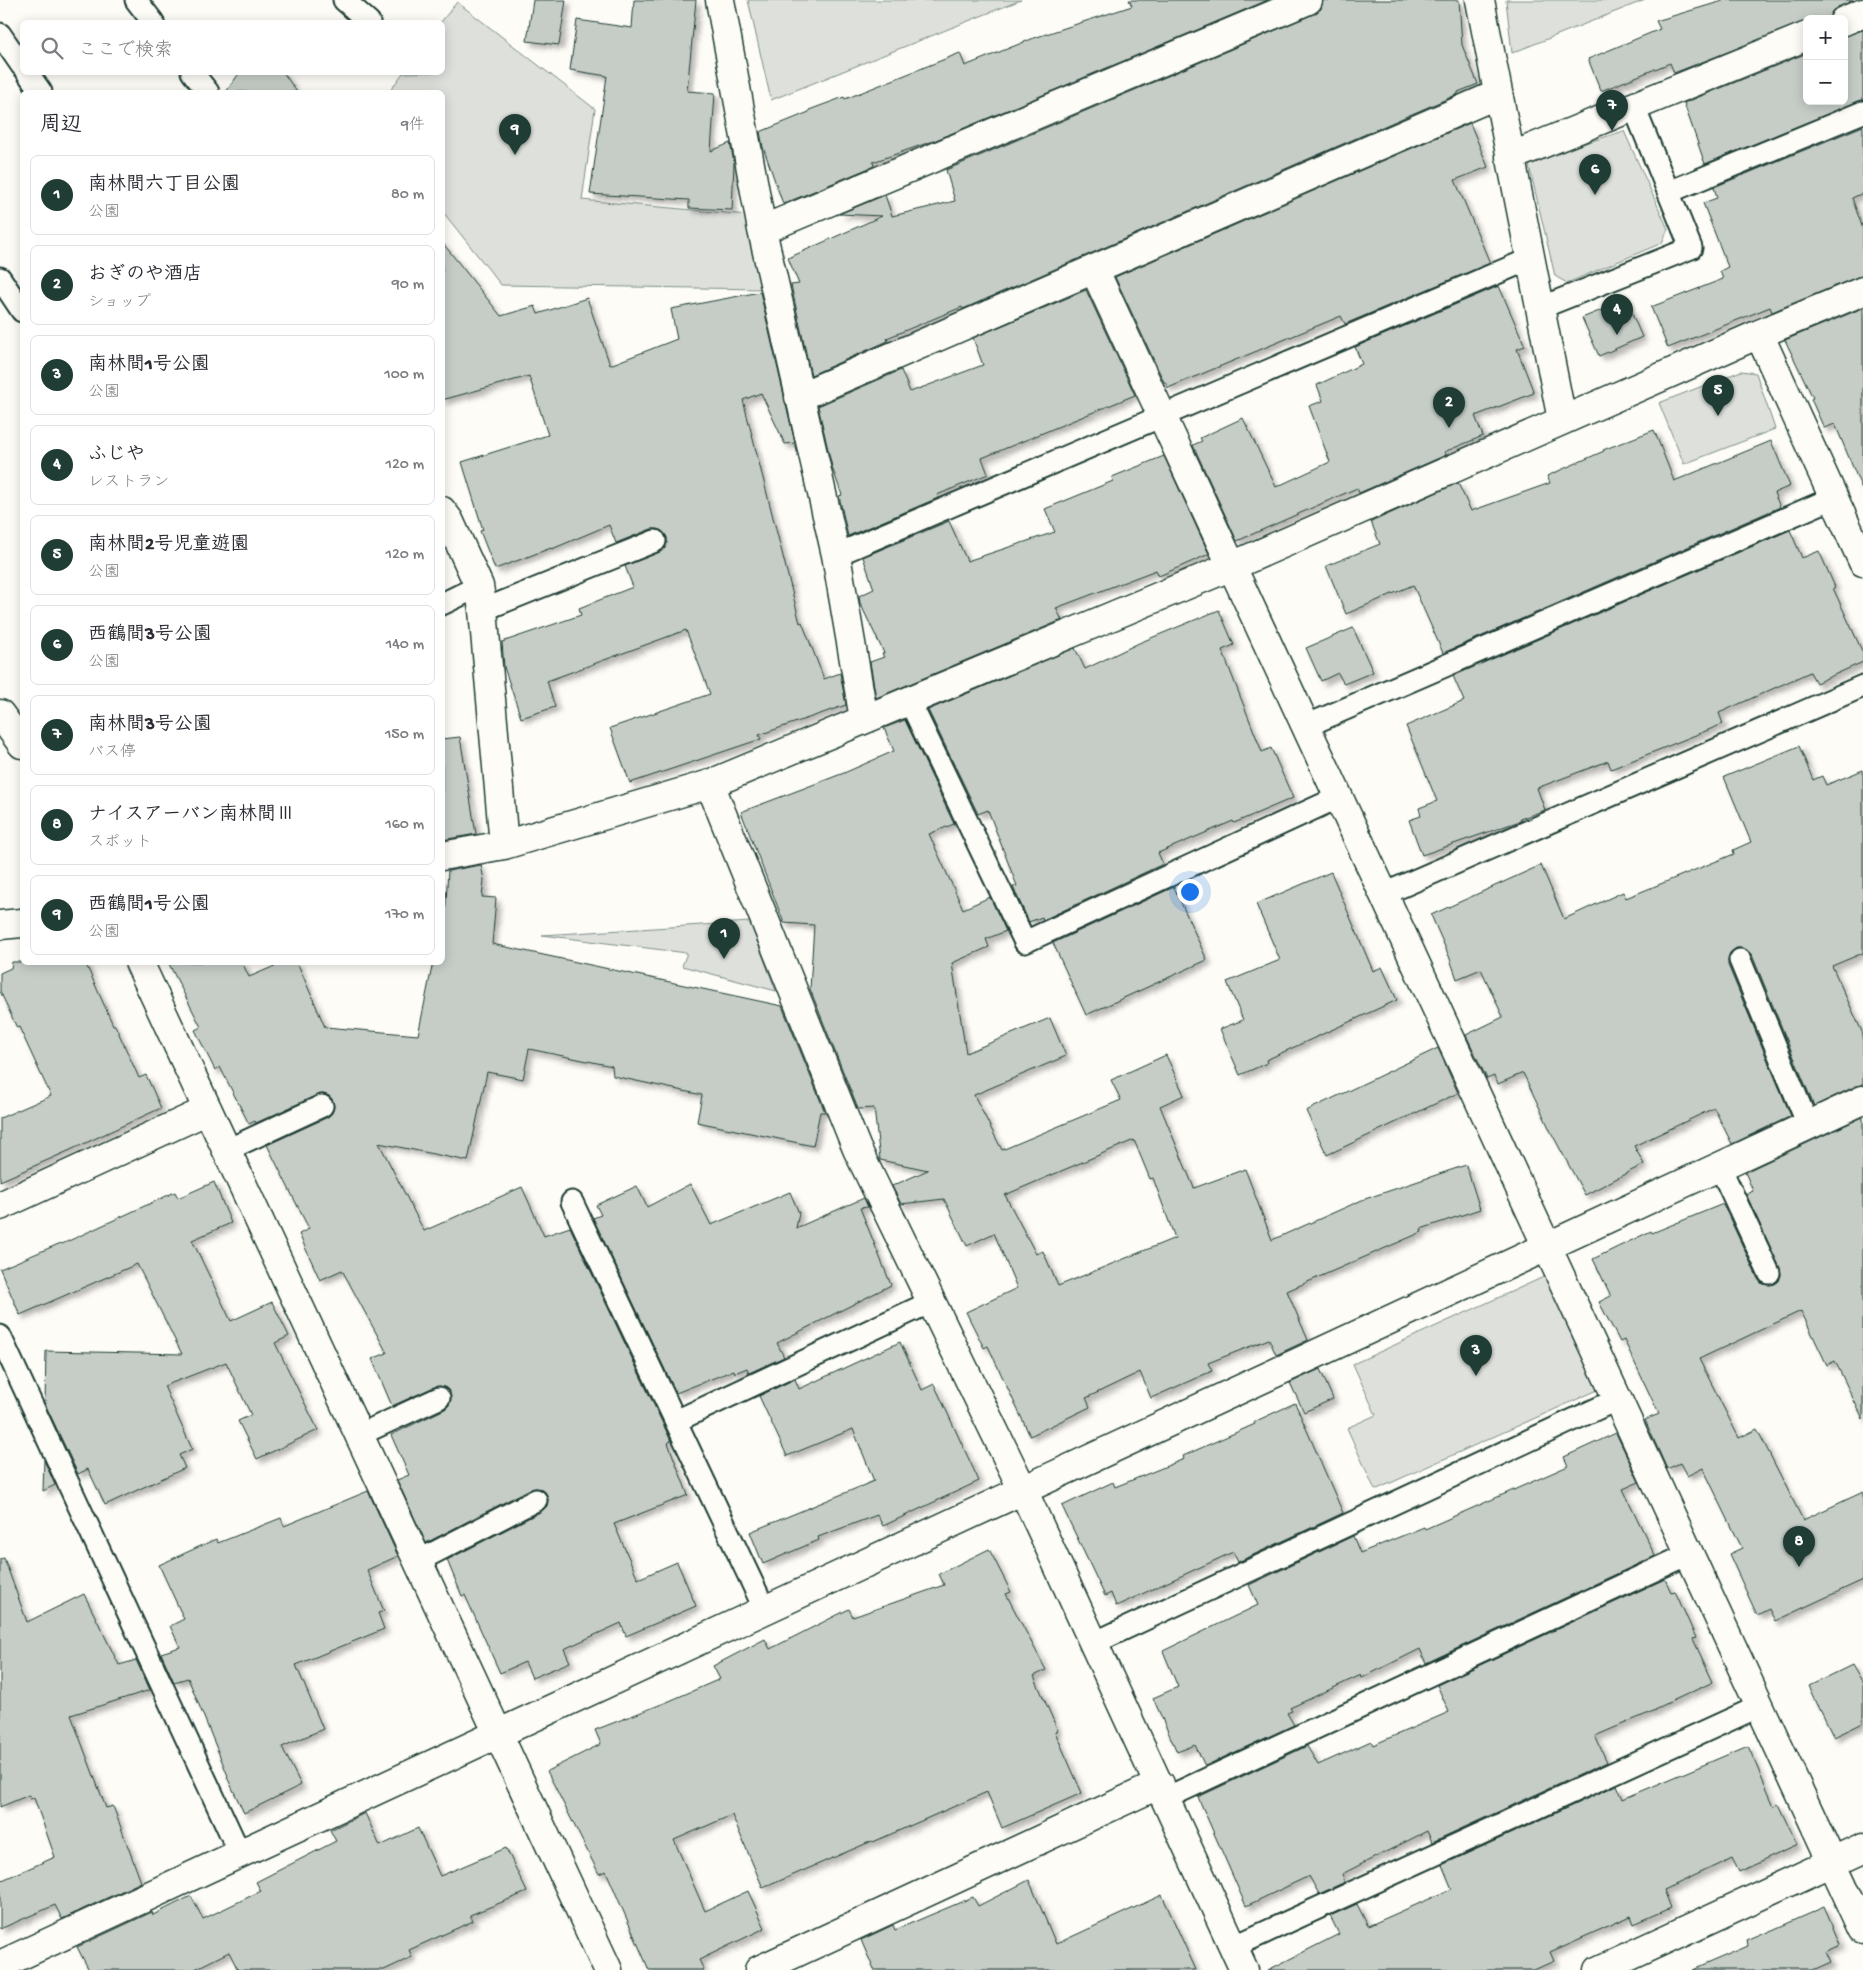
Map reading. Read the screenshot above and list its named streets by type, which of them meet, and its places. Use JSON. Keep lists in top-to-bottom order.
{
  "page": {
    "map_buttons": ["+", "−"],
    "search": "ここで検索",
    "pins": [
      "7",
      "9",
      "6",
      "4",
      "5",
      "2",
      "1",
      "3",
      "8"
    ],
    "heading": ["周辺", "9件"],
    "list": [
      {
        "mark": "1",
        "name": "南林間六丁目公園",
        "note": "公園",
        "value": "80 m"
      },
      {
        "mark": "2",
        "name": "おぎのや酒店",
        "note": "ショップ",
        "value": "90 m"
      },
      {
        "mark": "3",
        "name": "南林間1号公園",
        "note": "公園",
        "value": "100 m"
      },
      {
        "mark": "4",
        "name": "ふじや",
        "note": "レストラン",
        "value": "120 m"
      },
      {
        "mark": "5",
        "name": "南林間2号児童遊園",
        "note": "公園",
        "value": "120 m"
      },
      {
        "mark": "6",
        "name": "西鶴間3号公園",
        "note": "公園",
        "value": "140 m"
      },
      {
        "mark": "7",
        "name": "南林間3号公園",
        "note": "バス停",
        "value": "150 m"
      },
      {
        "mark": "8",
        "name": "ナイスアーバン南林間Ⅲ",
        "note": "スポット",
        "value": "160 m"
      },
      {
        "mark": "9",
        "name": "西鶴間1号公園",
        "note": "公園",
        "value": "170 m"
      }
    ]
  }
}
